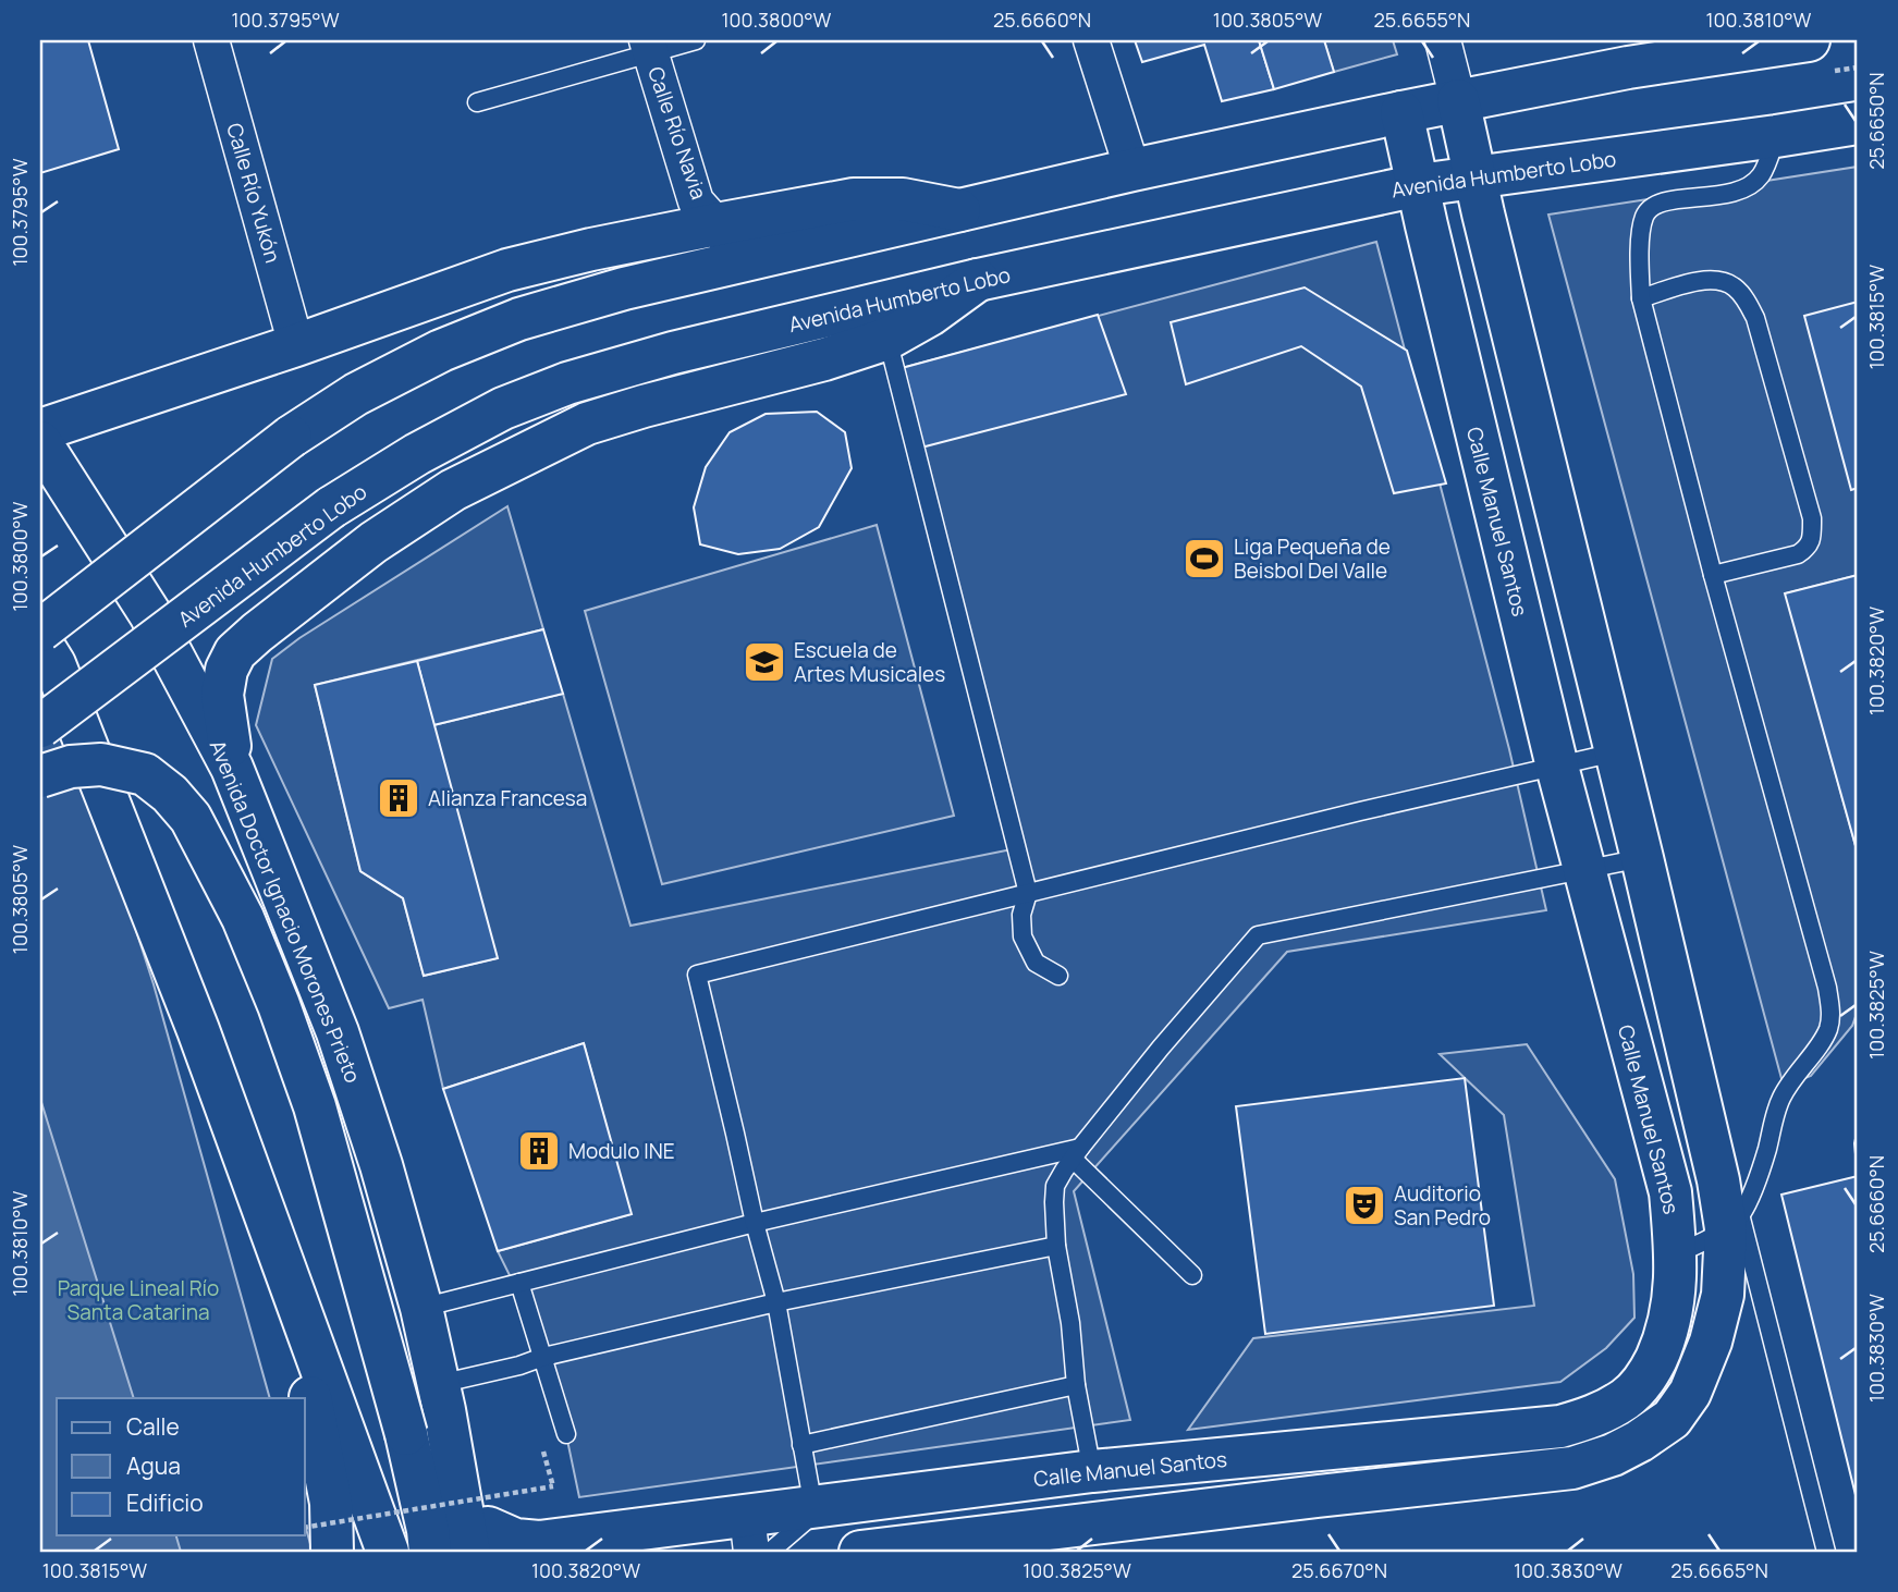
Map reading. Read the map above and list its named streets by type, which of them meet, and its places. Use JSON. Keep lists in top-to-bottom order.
{
  "streets": {
    "main road": ["Avenida Humberto Lobo", "Calle Manuel Santos", "Avenida Doctor Ignacio Morones Prieto"],
    "street": ["Calle Río Navia", "Calle Río Yukón"]
  },
  "crossings": [
    ["Avenida Humberto Lobo", "Calle Manuel Santos"],
    ["Calle Manuel Santos", "Avenida Doctor Ignacio Morones Prieto"]
  ],
  "parks": ["Parque Lineal Río Santa Catarina"],
  "places": {
    "sports": ["Liga Pequeña de Beisbol Del Valle"],
    "school or university": ["Escuela de Artes Musicales"],
    "building": ["Alianza Francesa", "Modulo INE"],
    "theatre": ["Auditorio San Pedro"]
  },
  "legend": ["Calle", "Agua", "Edificio"],
  "coordinates": [
    "100.3795°W",
    "100.3800°W",
    "25.6660°N",
    "100.3805°W",
    "25.6655°N",
    "100.3810°W",
    "25.6650°N",
    "100.3815°W",
    "100.3820°W",
    "100.3825°W",
    "100.3830°W",
    "25.6670°N",
    "25.6665°N"
  ]
}
